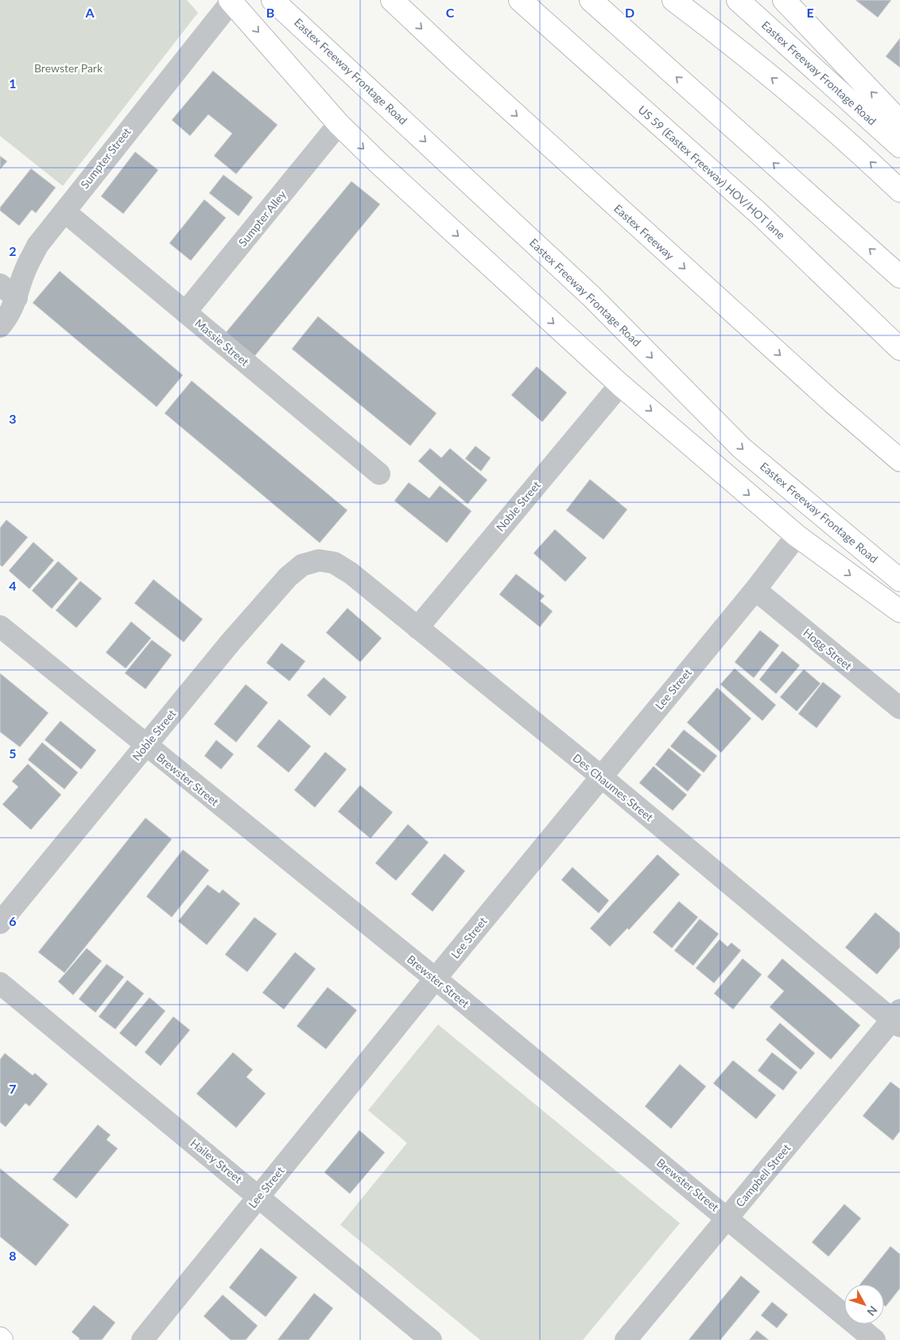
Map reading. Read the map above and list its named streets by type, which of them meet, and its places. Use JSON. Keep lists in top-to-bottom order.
{
  "streets": {
    "main road": ["Eastex Freeway Frontage Road", "US 59 (Eastex Freeway) HOV/HOT lane", "Eastex Freeway"],
    "street": [
      "Sumpter Street",
      "Sumpter Alley",
      "Massie Street",
      "Noble Street",
      "Hogg Street",
      "Lee Street",
      "Brewster Street",
      "Des Chaumes Street",
      "Hailey Street",
      "Campbell Street"
    ]
  },
  "crossings": [
    ["Sumpter Street", "Massie Street"],
    ["Sumpter Alley", "Massie Street"],
    ["Noble Street", "Brewster Street"],
    ["Noble Street", "Des Chaumes Street"],
    ["Hogg Street", "Lee Street"],
    ["Lee Street", "Brewster Street"],
    ["Lee Street", "Des Chaumes Street"],
    ["Lee Street", "Hailey Street"],
    ["Brewster Street", "Campbell Street"],
    ["Des Chaumes Street", "Campbell Street"]
  ],
  "parks": ["Brewster Park"],
  "north": "bottom right",
  "grid": {
    "columns": [
      "A",
      "B",
      "C",
      "D",
      "E"
    ],
    "rows": [
      "1",
      "2",
      "3",
      "4",
      "5",
      "6",
      "7",
      "8"
    ]
  }
}
